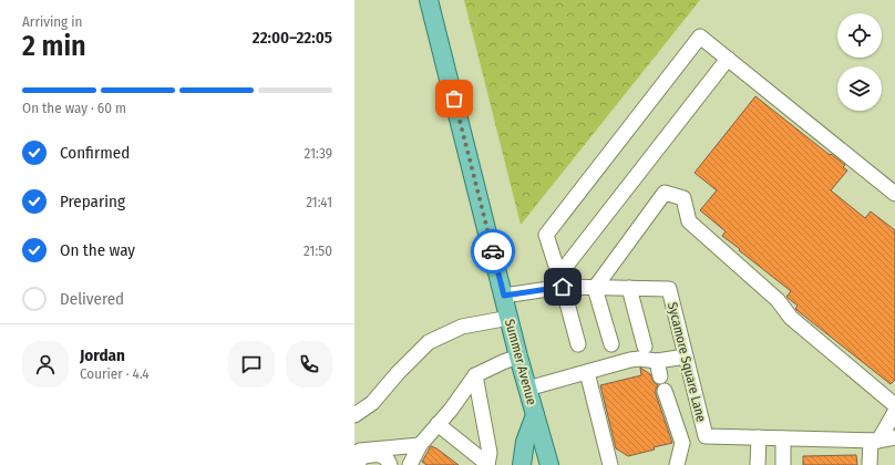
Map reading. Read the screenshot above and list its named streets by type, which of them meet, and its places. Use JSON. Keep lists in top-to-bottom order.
{
  "streets": {
    "main road": ["Summer Avenue"],
    "street": ["Sycamore Square Lane"]
  },
  "crossings": [
    ["Summer Avenue", "Sycamore Square Lane"]
  ],
  "page": {
    "heading": ["2 min", "Arriving in", "22:00–22:05"],
    "panel": ["Jordan", "Courier · 4.4"],
    "bar": "On the way · 60 m",
    "list": [
      ["Confirmed", "21:39"],
      ["Preparing", "21:41"],
      ["On the way", "21:50"],
      "Delivered"
    ]
  }
}
